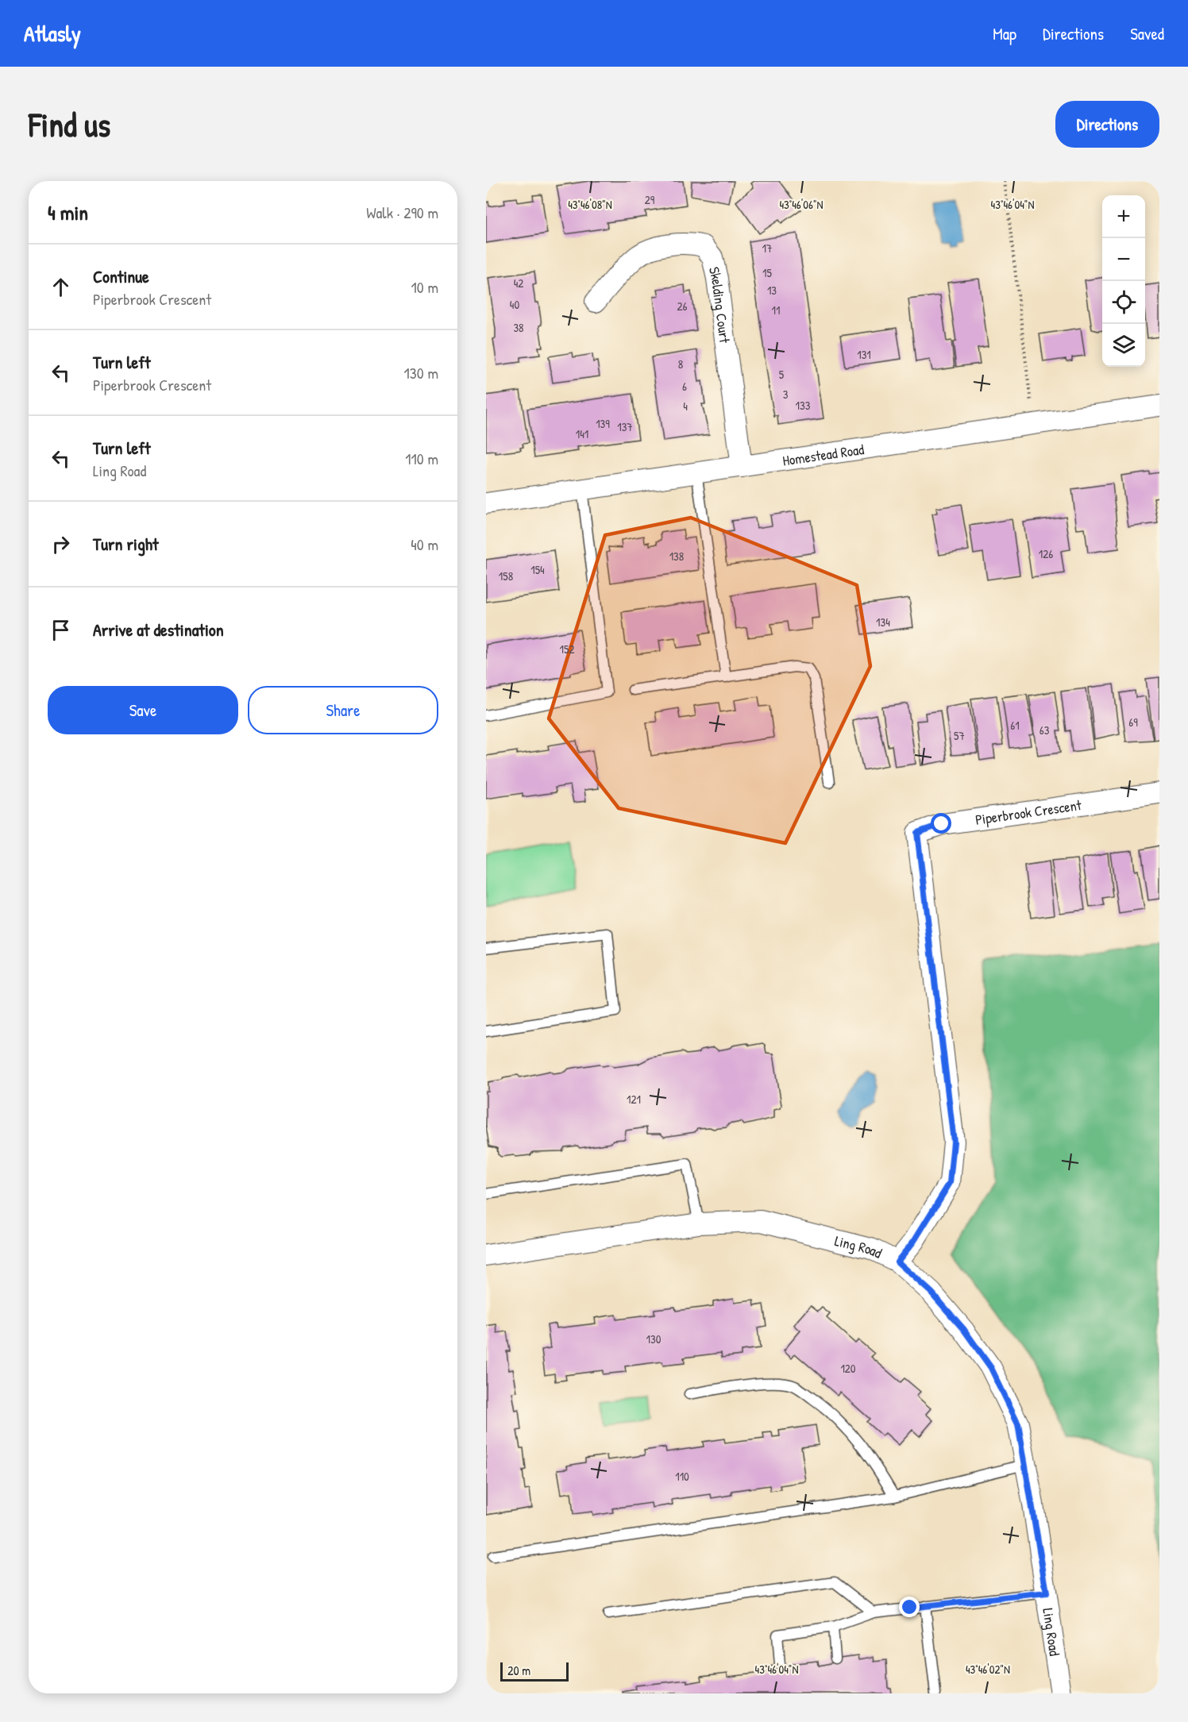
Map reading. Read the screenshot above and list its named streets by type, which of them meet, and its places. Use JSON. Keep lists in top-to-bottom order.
{
  "streets": {
    "street": [
      "Skelding Court",
      "Homestead Road",
      "Piperbrook Crescent",
      "Ling Road"
    ]
  },
  "crossings": [
    ["Skelding Court", "Homestead Road"],
    ["Piperbrook Crescent", "Ling Road"]
  ],
  "house_numbers": [
    "29",
    "17",
    "15",
    "42",
    "13",
    "40",
    "26",
    "11",
    "38",
    "131",
    "8",
    "5",
    "6",
    "3",
    "133",
    "4",
    "139",
    "137",
    "141",
    "126",
    "138",
    "154",
    "158",
    "134",
    "152",
    "69",
    "61",
    "63",
    "57",
    "121",
    "130",
    "120",
    "110"
  ],
  "scale_bar": "20 m",
  "page": {
    "header": "Atlasly",
    "nav": ["Map", "Directions", "Saved"],
    "buttons": [
      "Directions",
      ["Save", "Share"]
    ],
    "title": "Find us",
    "heading": ["4 min", "Walk · 290 m"],
    "map_buttons": ["+", "−"],
    "list": [
      ["Continue", "Piperbrook Crescent", "10 m"],
      ["Turn left", "Piperbrook Crescent", "130 m"],
      ["Turn left", "Ling Road", "110 m"],
      ["Turn right", "40 m"],
      "Arrive at destination"
    ],
    "scale": "20 m"
  },
  "coordinates": [
    "43°46'08\"N",
    "43°46'06\"N",
    "43°46'04\"N",
    "43°46'02\"N"
  ]
}
